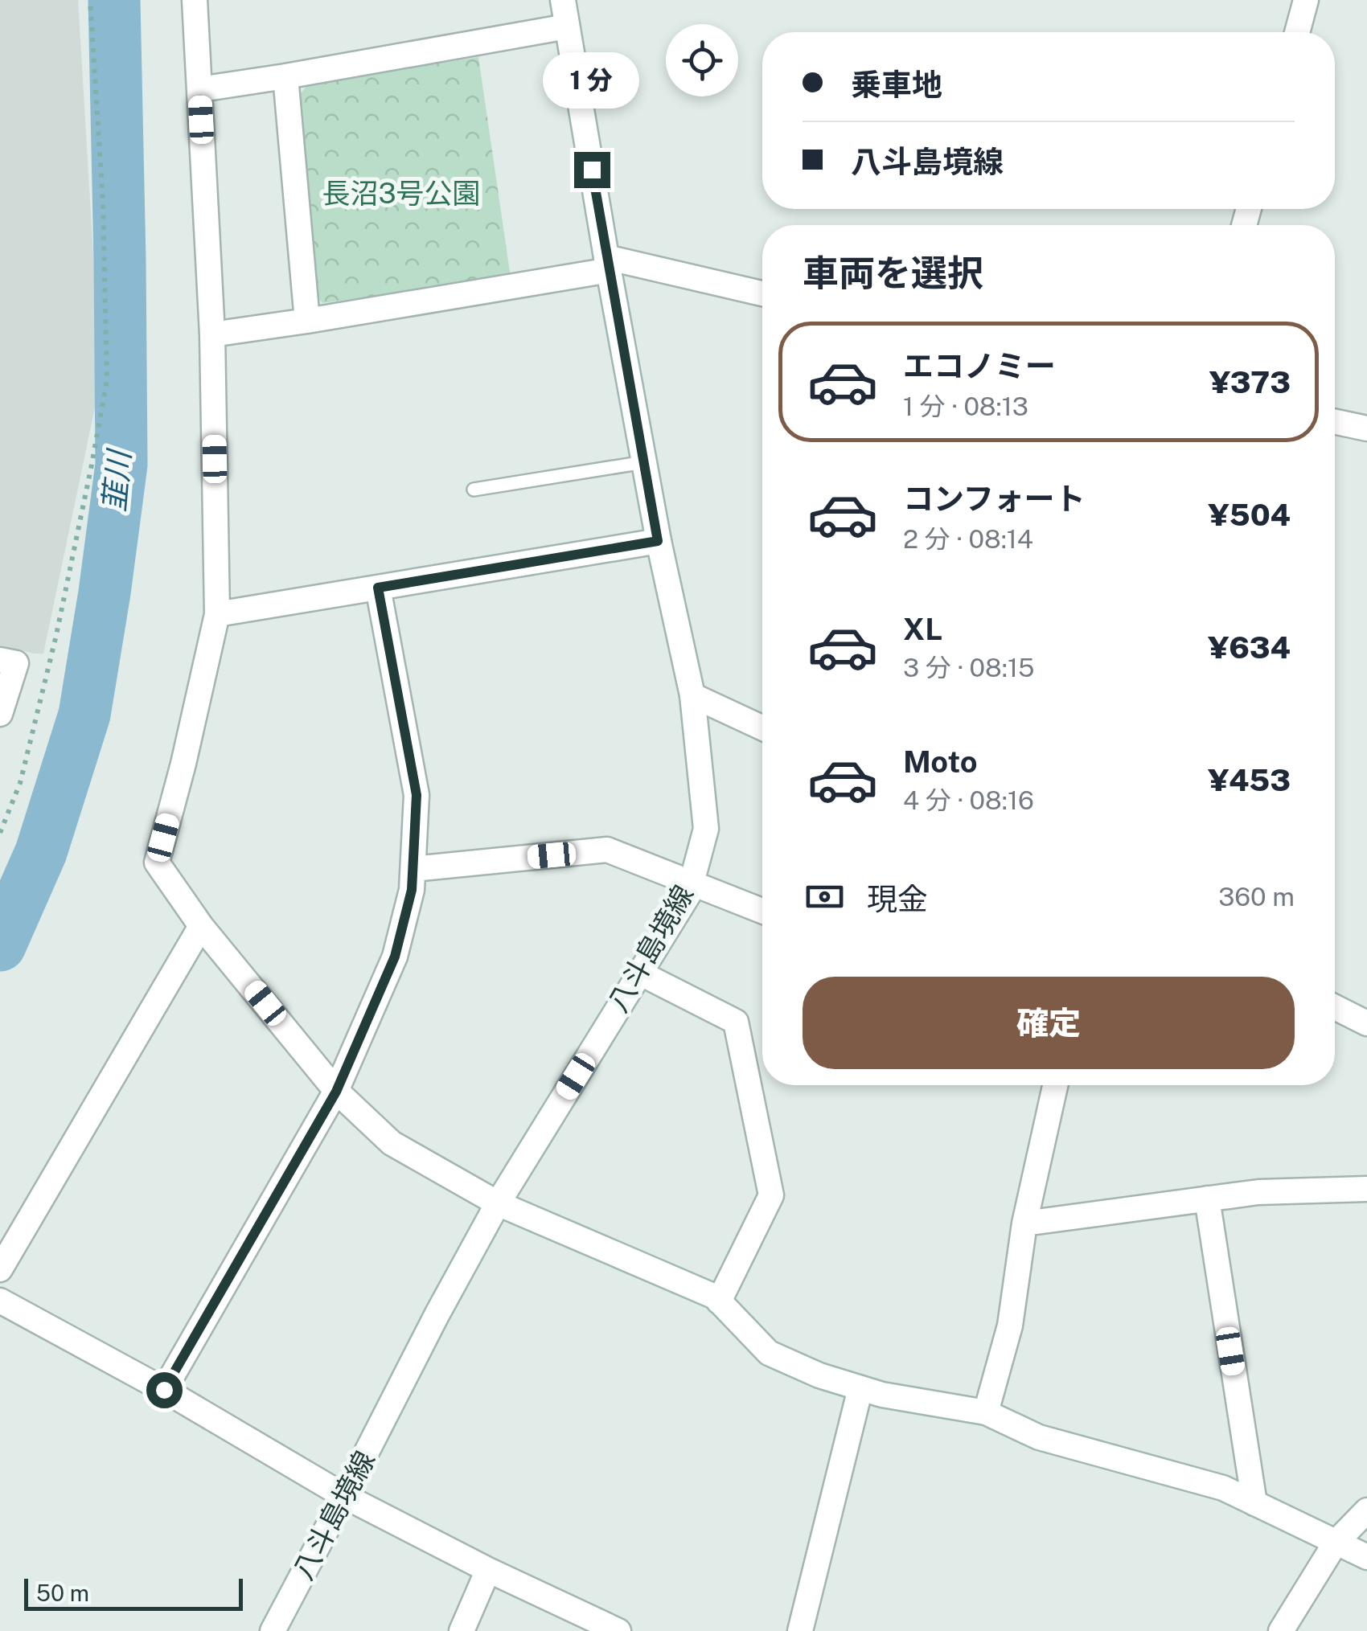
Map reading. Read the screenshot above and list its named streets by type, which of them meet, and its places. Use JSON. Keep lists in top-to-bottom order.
{
  "streets": {
    "street": ["八斗島境線"]
  },
  "water": ["韮川"],
  "parks": ["長沼3号公園"],
  "scale_bar": "50 m",
  "page": {
    "banner": ["乗車地", "八斗島境線"],
    "bubble": "1 分",
    "heading": "車両を選択",
    "list": [
      {
        "name": "エコノミー",
        "note": "1 分 · 08:13",
        "value": "¥373"
      },
      {
        "name": "コンフォート",
        "note": "2 分 · 08:14",
        "value": "¥504"
      },
      {
        "name": "XL",
        "note": "3 分 · 08:15",
        "value": "¥634"
      },
      {
        "name": "Moto",
        "note": "4 分 · 08:16",
        "value": "¥453"
      }
    ],
    "pay": ["現金", "360 m"],
    "buttons": "確定",
    "scale": "50 m"
  }
}
